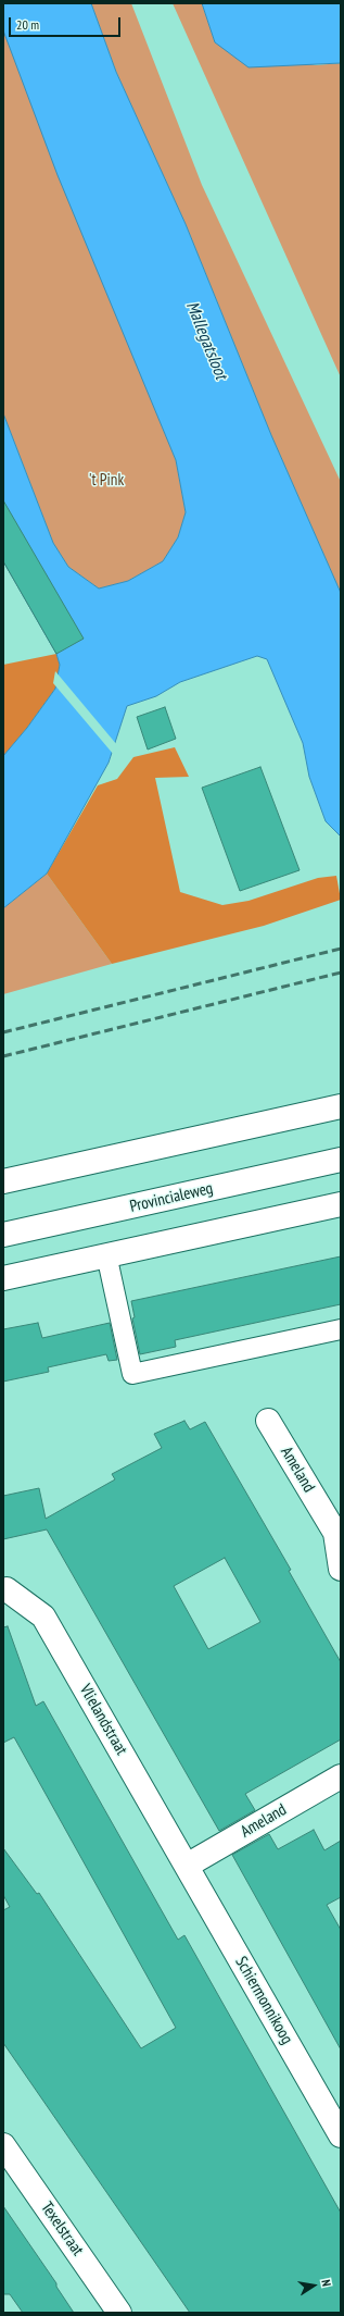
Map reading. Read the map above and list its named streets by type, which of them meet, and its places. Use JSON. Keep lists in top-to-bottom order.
{
  "streets": {
    "street": [
      "Provincialeweg",
      "Ameland",
      "Vlielandstraat",
      "Schiermonnikoog",
      "Texelstraat"
    ]
  },
  "crossings": [
    ["Ameland", "Vlielandstraat"],
    ["Ameland", "Schiermonnikoog"],
    ["Vlielandstraat", "Schiermonnikoog"]
  ],
  "water": ["Mallegatsloot"],
  "parks": ["'t Pink"],
  "scale_bar": "20 m",
  "north": "right"
}
